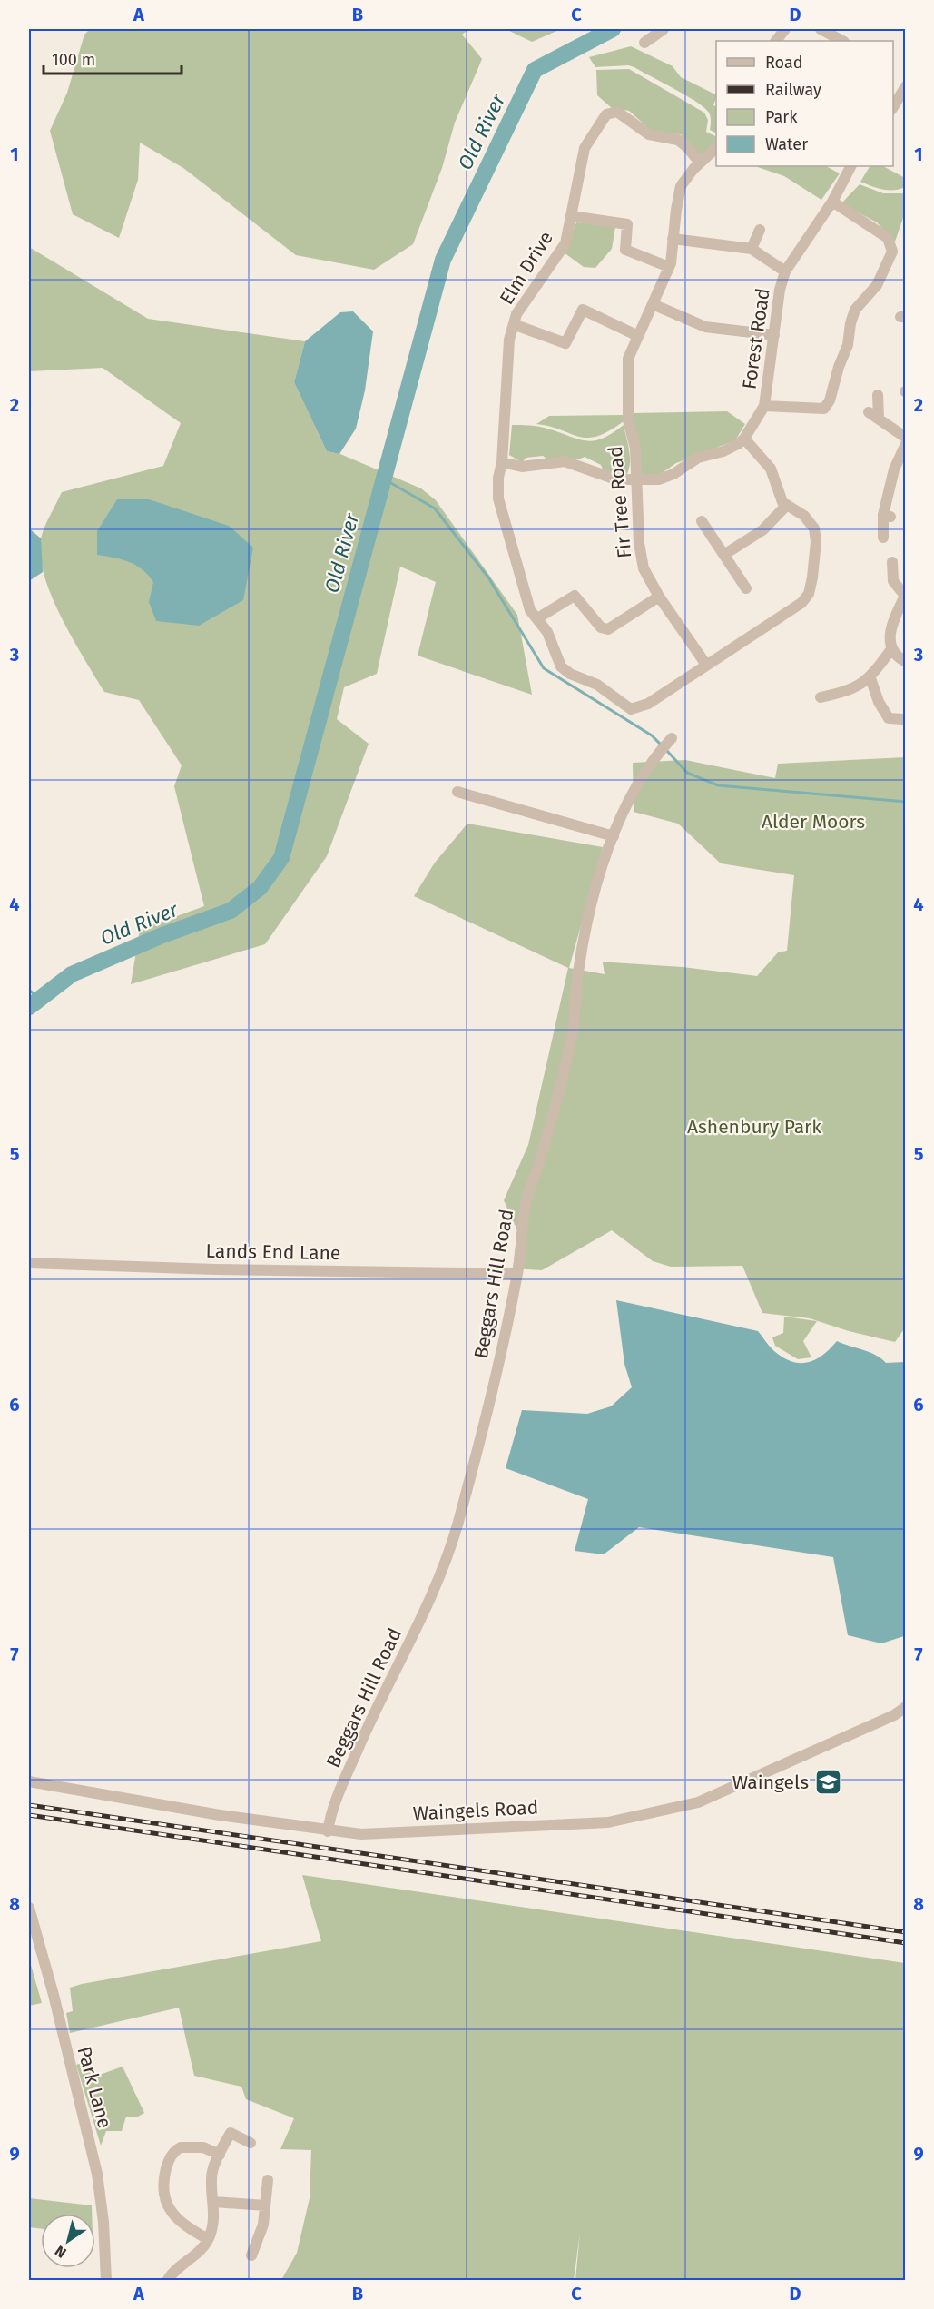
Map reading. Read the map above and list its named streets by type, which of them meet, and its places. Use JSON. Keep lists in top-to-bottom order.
{
  "streets": {
    "street": [
      "Elm Drive",
      "Forest Road",
      "Fir Tree Road",
      "Lands End Lane",
      "Beggars Hill Road",
      "Waingels Road",
      "Park Lane"
    ]
  },
  "crossings": [
    ["Lands End Lane", "Beggars Hill Road"],
    ["Beggars Hill Road", "Waingels Road"]
  ],
  "water": ["Old River"],
  "parks": ["Alder Moors", "Ashenbury Park"],
  "places": {
    "school or university": ["Waingels"]
  },
  "legend": [
    "Road",
    "Railway",
    "Park",
    "Water"
  ],
  "scale_bar": "100 m",
  "north": "bottom left",
  "grid": {
    "columns": [
      "A",
      "B",
      "C",
      "D"
    ],
    "rows": [
      "1",
      "2",
      "3",
      "4",
      "5",
      "6",
      "7",
      "8",
      "9"
    ]
  }
}
